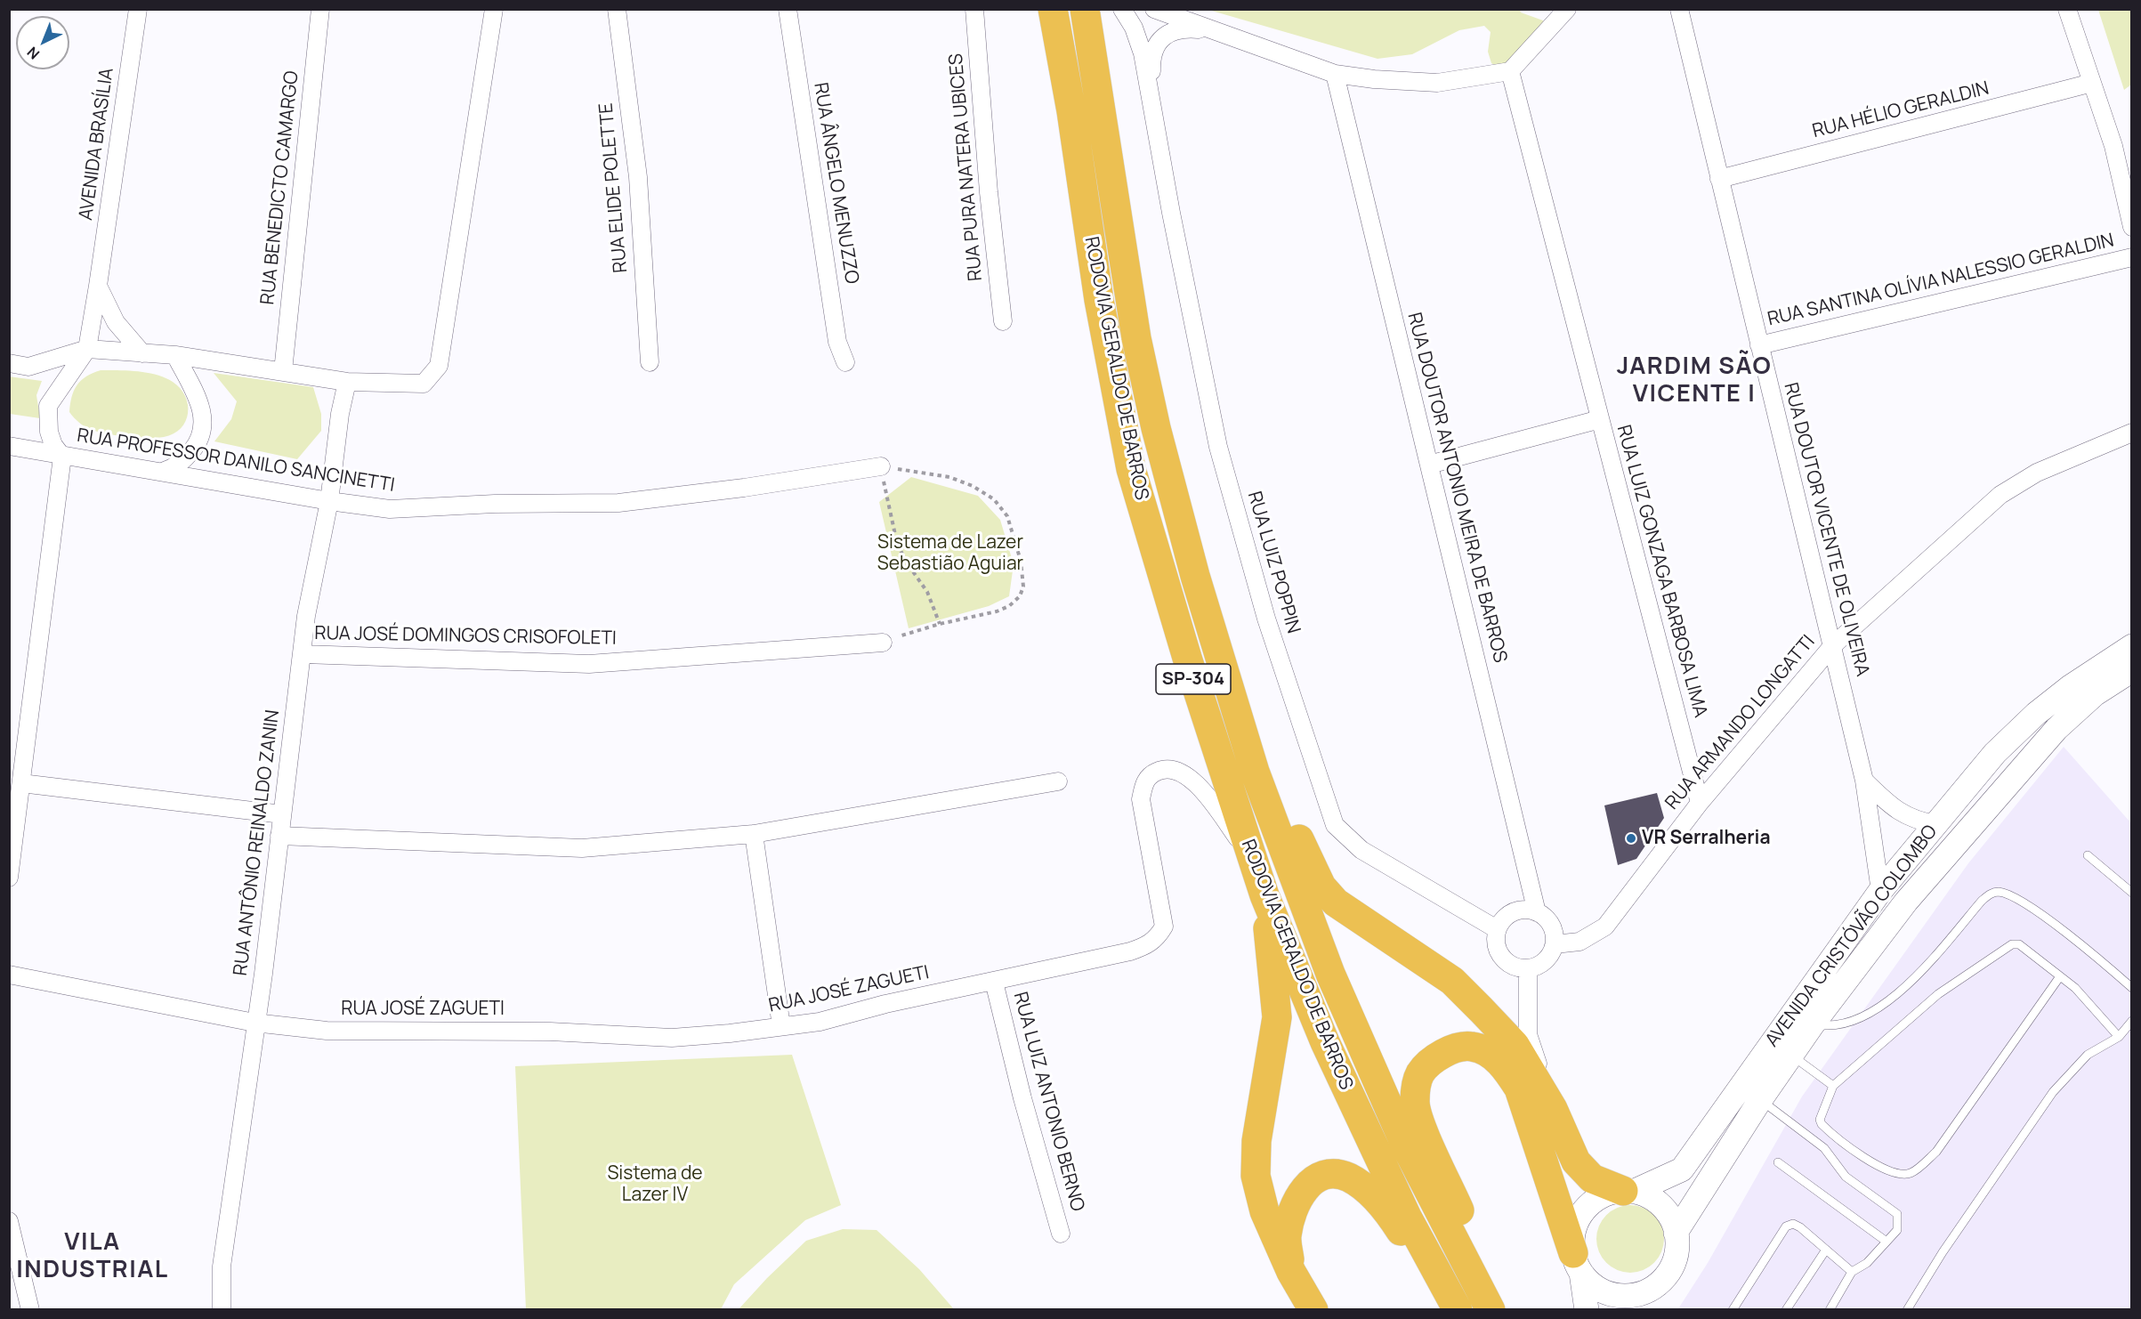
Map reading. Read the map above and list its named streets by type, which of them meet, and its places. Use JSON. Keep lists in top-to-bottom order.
{
  "streets": {
    "highway": ["RODOVIA GERALDO DE BARROS", "SP-304"],
    "main road": ["AVENIDA CRISTÓVÃO COLOMBO"],
    "street": [
      "RUA HÉLIO GERALDIN",
      "AVENIDA BRASÍLIA",
      "RUA PURA NATERA UBICES",
      "RUA ÂNGELO MENUZZO",
      "RUA BENEDICTO CAMARGO",
      "RUA ELIDE POLETTE",
      "RUA SANTINA OLÍVIA NALESSIO GERALDIN",
      "RUA PROFESSOR DANILO SANCINETTI",
      "RUA DOUTOR ANTONIO MEIRA DE BARROS",
      "RUA DOUTOR VICENTE DE OLIVEIRA",
      "RUA LUIZ POPPIN",
      "RUA LUIZ GONZAGA BARBOSA LIMA",
      "RUA JOSÉ DOMINGOS CRISOFOLETI",
      "RUA ARMANDO LONGATTI",
      "RUA ANTÔNIO REINALDO ZANIN",
      "RUA JOSÉ ZAGUETI",
      "RUA LUIZ ANTONIO BERNO"
    ]
  },
  "crossings": [
    ["RUA HÉLIO GERALDIN", "RUA DOUTOR VICENTE DE OLIVEIRA"],
    ["AVENIDA BRASÍLIA", "RUA PROFESSOR DANILO SANCINETTI"],
    ["RUA SANTINA OLÍVIA NALESSIO GERALDIN", "RUA DOUTOR VICENTE DE OLIVEIRA"],
    ["RODOVIA GERALDO DE BARROS", "RUA JOSÉ ZAGUETI"],
    ["RUA PROFESSOR DANILO SANCINETTI", "RUA ANTÔNIO REINALDO ZANIN"],
    ["RUA DOUTOR ANTONIO MEIRA DE BARROS", "RUA LUIZ POPPIN"],
    ["RUA DOUTOR ANTONIO MEIRA DE BARROS", "RUA ARMANDO LONGATTI"],
    ["RUA DOUTOR VICENTE DE OLIVEIRA", "RUA ARMANDO LONGATTI"],
    ["RUA DOUTOR VICENTE DE OLIVEIRA", "AVENIDA CRISTÓVÃO COLOMBO"],
    ["RUA LUIZ POPPIN", "RUA ARMANDO LONGATTI"],
    ["RUA LUIZ GONZAGA BARBOSA LIMA", "RUA ARMANDO LONGATTI"],
    ["RUA JOSÉ DOMINGOS CRISOFOLETI", "RUA ANTÔNIO REINALDO ZANIN"],
    ["RUA ANTÔNIO REINALDO ZANIN", "RUA JOSÉ ZAGUETI"],
    ["RUA JOSÉ ZAGUETI", "RUA LUIZ ANTONIO BERNO"]
  ],
  "districts": ["JARDIM SÃO VICENTE I", "VILA INDUSTRIAL"],
  "parks": ["Sistema de Lazer Sebastião Aguiar", "Sistema de Lazer IV"],
  "places": ["VR Serralheria"],
  "north": "bottom left"
}
